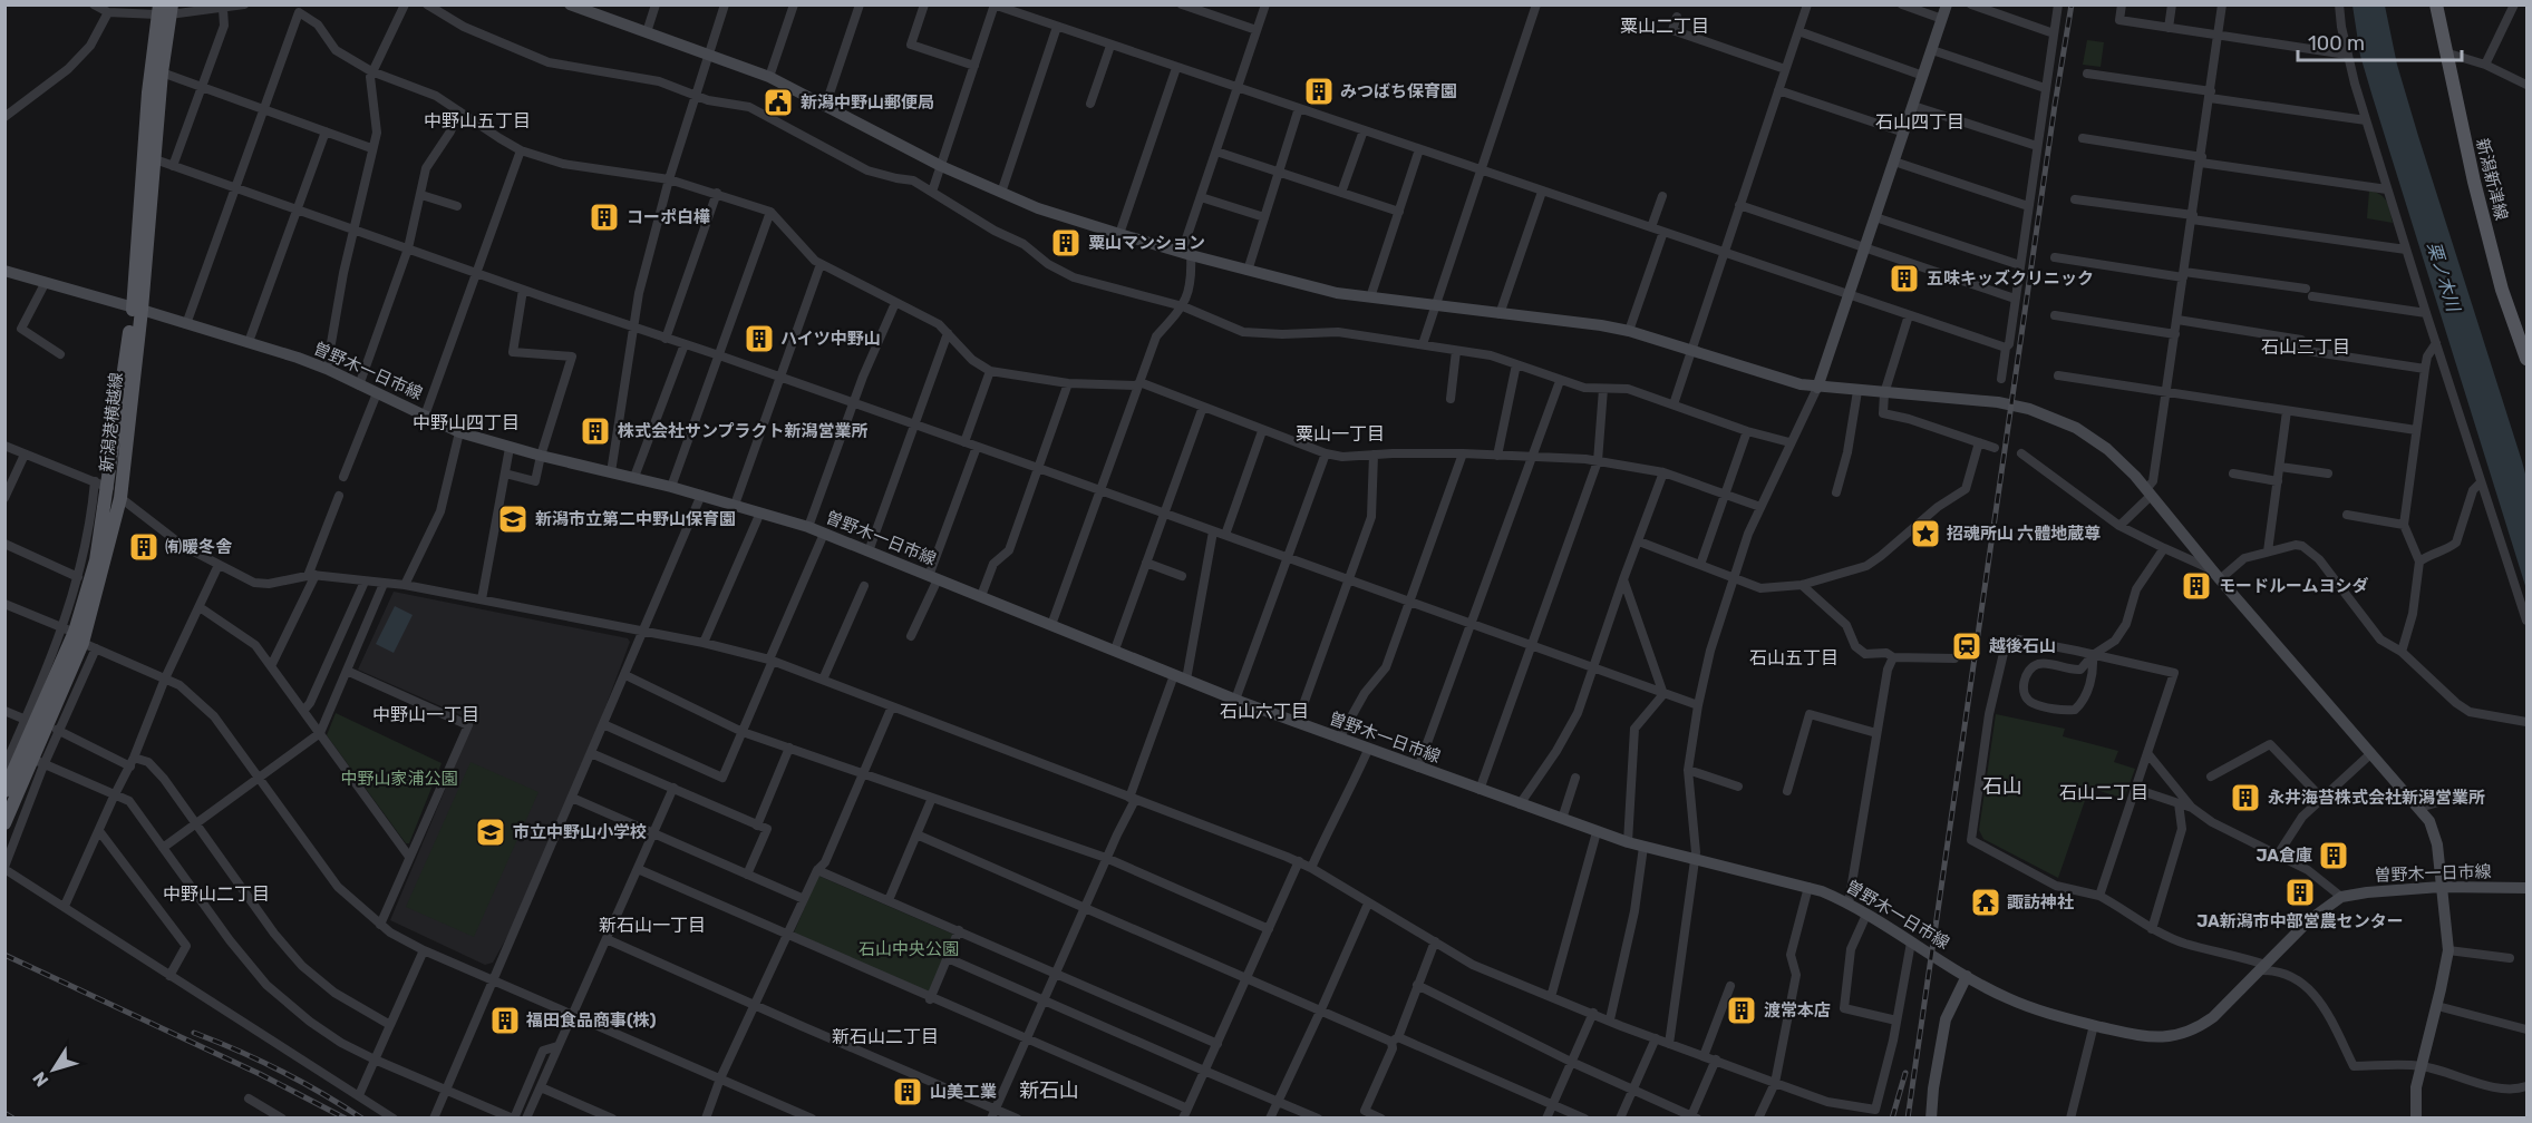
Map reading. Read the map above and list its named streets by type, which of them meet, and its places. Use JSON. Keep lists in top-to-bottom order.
{
  "streets": {
    "main road": ["新潟新津線", "新潟港横越線"],
    "street": ["曽野木一日市線"]
  },
  "crossings": [
    ["曽野木一日市線", "新潟港横越線"]
  ],
  "districts": [
    "粟山二丁目",
    "中野山五丁目",
    "石山四丁目",
    "石山三丁目",
    "中野山四丁目",
    "粟山一丁目",
    "石山五丁目",
    "石山六丁目",
    "中野山一丁目",
    "石山",
    "石山二丁目",
    "中野山二丁目",
    "新石山一丁目",
    "新石山二丁目",
    "新石山"
  ],
  "water": ["栗ノ木川"],
  "parks": ["中野山家浦公園", "石山中央公園"],
  "places": {
    "building": [
      "みつばち保育園",
      "コーポ白樺",
      "粟山マンション",
      "五味キッズクリニック",
      "ハイツ中野山",
      "株式会社サンプラクト新潟営業所",
      "㈲暖冬舎",
      "モードルームヨシダ",
      "永井海苔株式会社新潟営業所",
      "JA倉庫",
      "JA新潟市中部営農センター",
      "渡常本店",
      "福田食品商事(株)",
      "山美工業"
    ],
    "public building": ["新潟中野山郵便局"],
    "school or university": ["新潟市立第二中野山保育園", "市立中野山小学校"],
    "place": ["招魂所山 六體地蔵尊"],
    "station": ["越後石山"],
    "temple": ["諏訪神社"]
  },
  "scale_bar": "100 m",
  "north": "bottom left"
}
